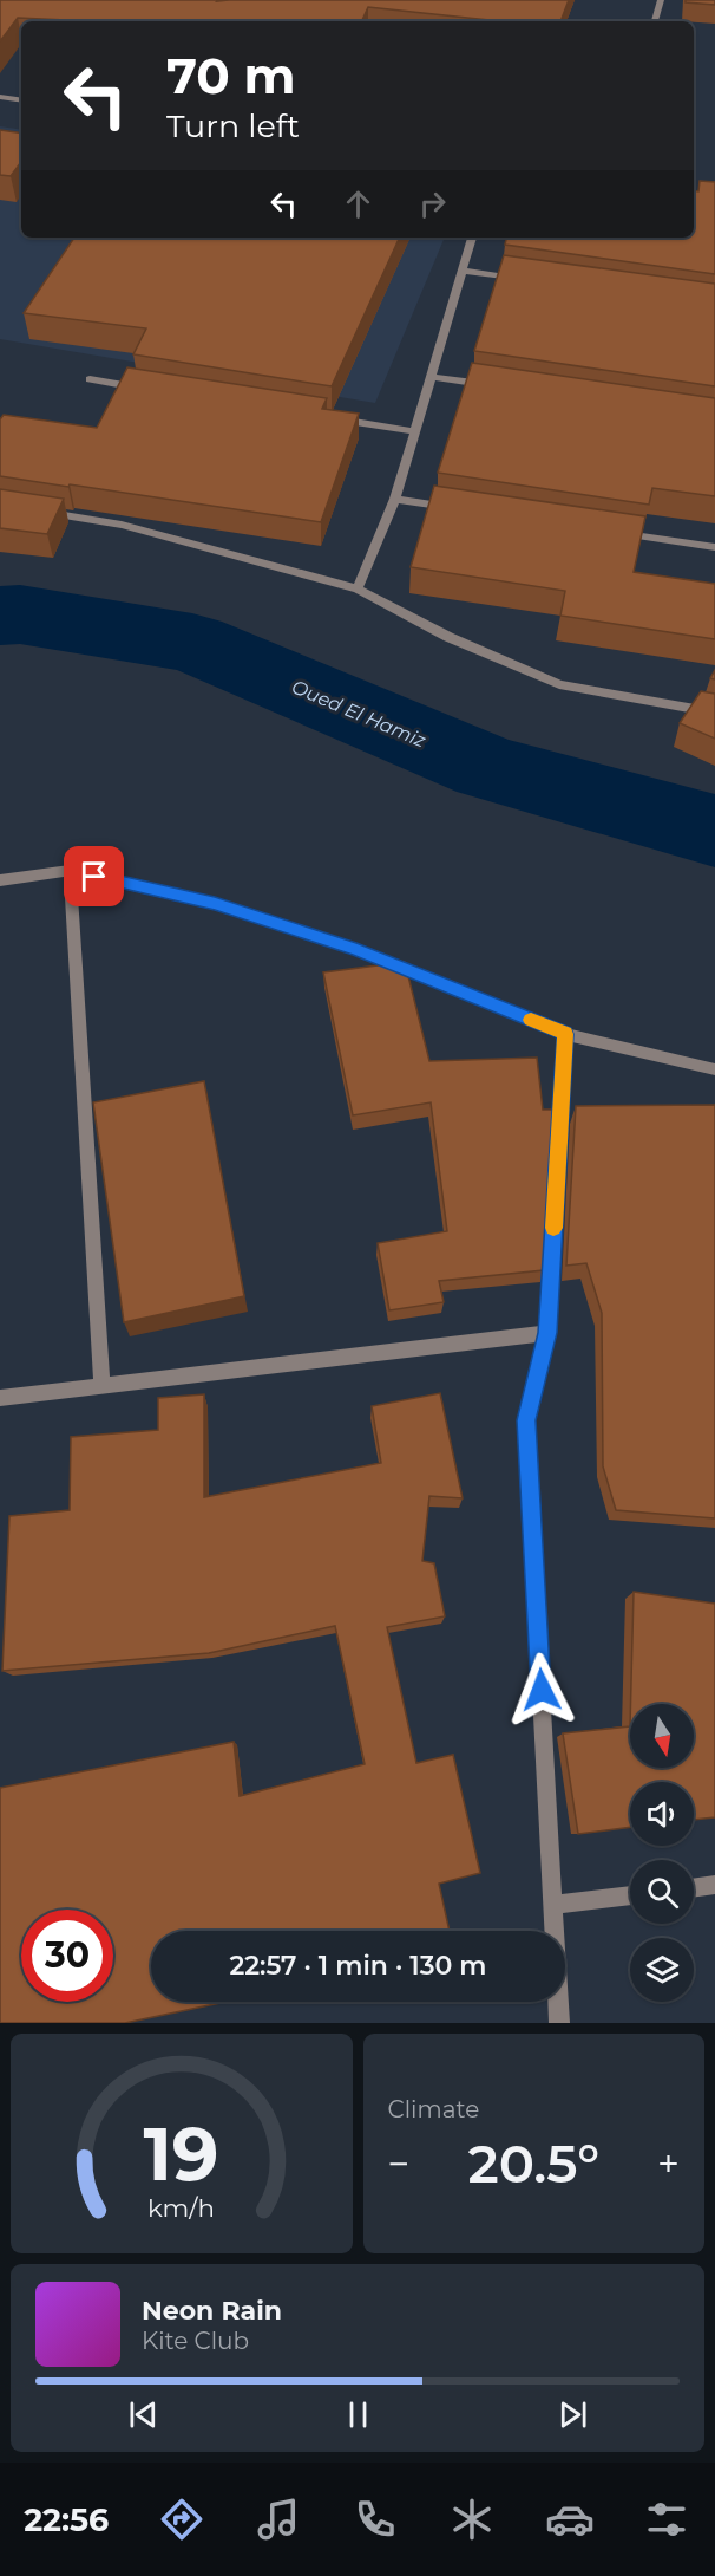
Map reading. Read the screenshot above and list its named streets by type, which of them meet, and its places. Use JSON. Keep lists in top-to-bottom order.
{
  "water": ["Oued El Hamiz"],
  "north": "bottom",
  "page": {
    "turn": ["70 m", "Turn left"],
    "limit": "30",
    "trip": "22:57 · 1 min · 130 m",
    "tile": "Climate",
    "heat": ["−", "20.5°", "+"],
    "song": ["Neon Rain", "Kite Club"],
    "tabs": "22:56",
    "gauge": ["19", "km/h"]
  }
}
